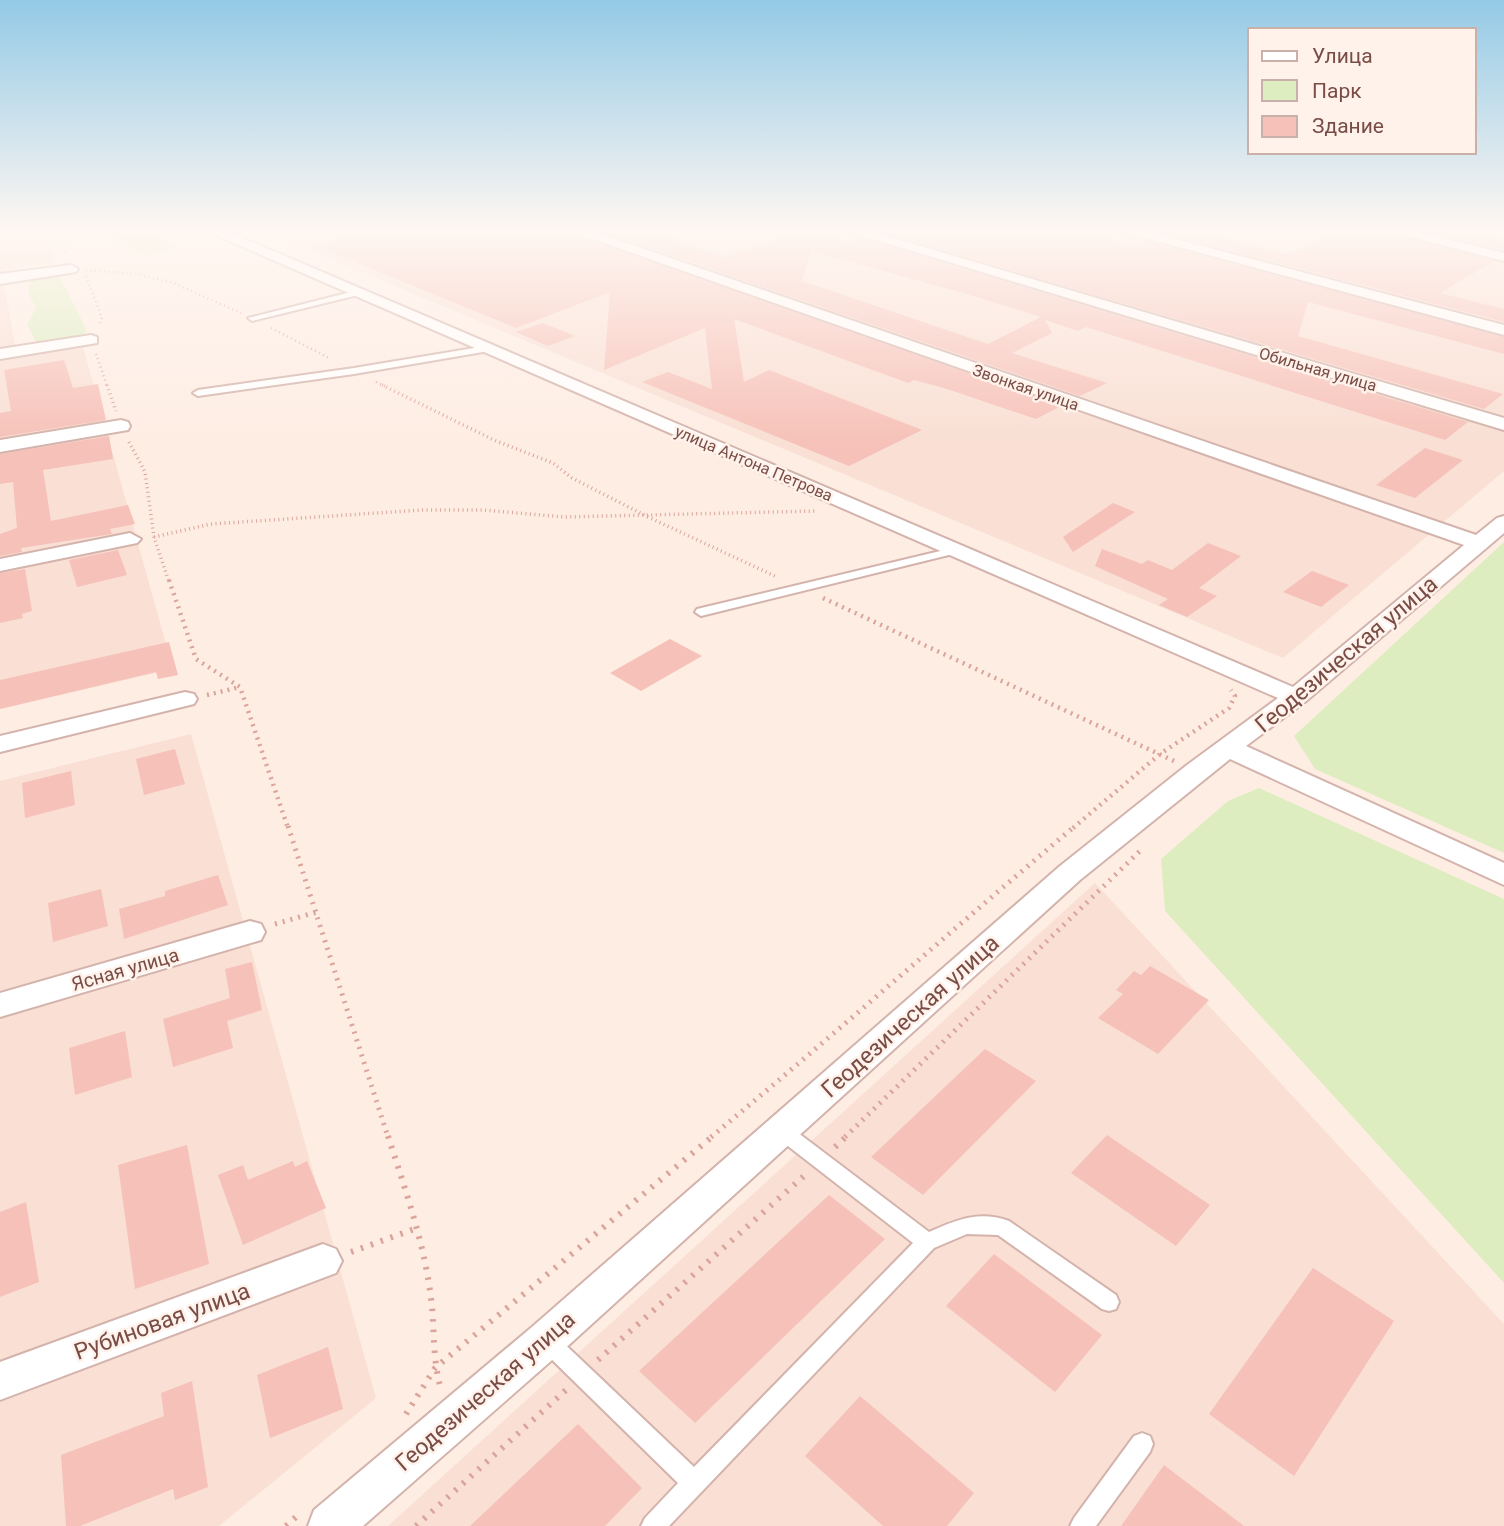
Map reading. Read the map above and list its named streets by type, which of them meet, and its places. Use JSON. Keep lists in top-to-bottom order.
{
  "streets": {
    "street": [
      "Обильная улица",
      "Звонкая улица",
      "улица Антона Петрова",
      "Геодезическая улица",
      "Ясная улица",
      "Рубиновая улица"
    ]
  },
  "crossings": [
    ["Звонкая улица", "Геодезическая улица"],
    ["улица Антона Петрова", "Геодезическая улица"]
  ],
  "legend": ["Улица", "Парк", "Здание"]
}
